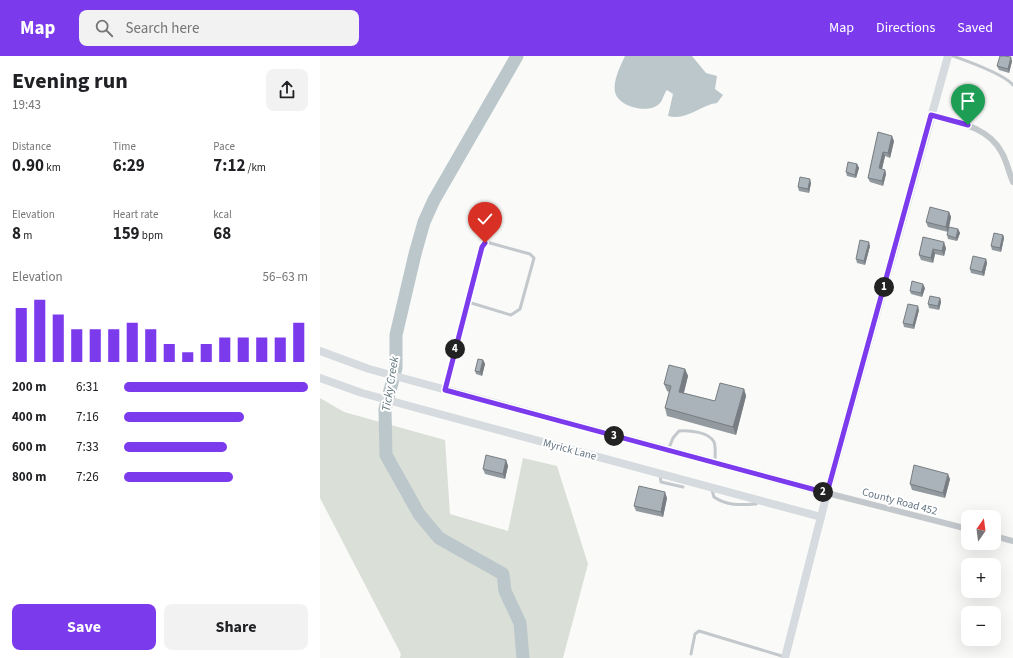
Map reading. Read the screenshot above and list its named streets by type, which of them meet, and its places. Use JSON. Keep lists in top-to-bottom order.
{
  "streets": {
    "street": ["Myrick Lane", "County Road 452"]
  },
  "water": ["Ticky Creek"],
  "north": "top",
  "page": {
    "header": "Map",
    "search": "Search here",
    "nav": ["Map", "Directions", "Saved"],
    "heading": ["Evening run", "19:43"],
    "stats": [
      ["Distance", "0.90 km"],
      ["Time", "6:29"],
      ["Pace", "7:12 /km"],
      ["Elevation", "8 m"],
      ["Heart rate", "159 bpm"],
      ["kcal", "68"]
    ],
    "chart": ["Elevation", "56–63 m"],
    "pins": [
      "1",
      "4",
      "3",
      "2"
    ],
    "list": [
      {
        "name": "200 m",
        "note": "6:31"
      },
      {
        "name": "400 m",
        "note": "7:16"
      },
      {
        "name": "600 m",
        "note": "7:33"
      },
      {
        "name": "800 m",
        "note": "7:26"
      }
    ],
    "map_buttons": ["+", "−"],
    "buttons": ["Save", "Share"]
  }
}
